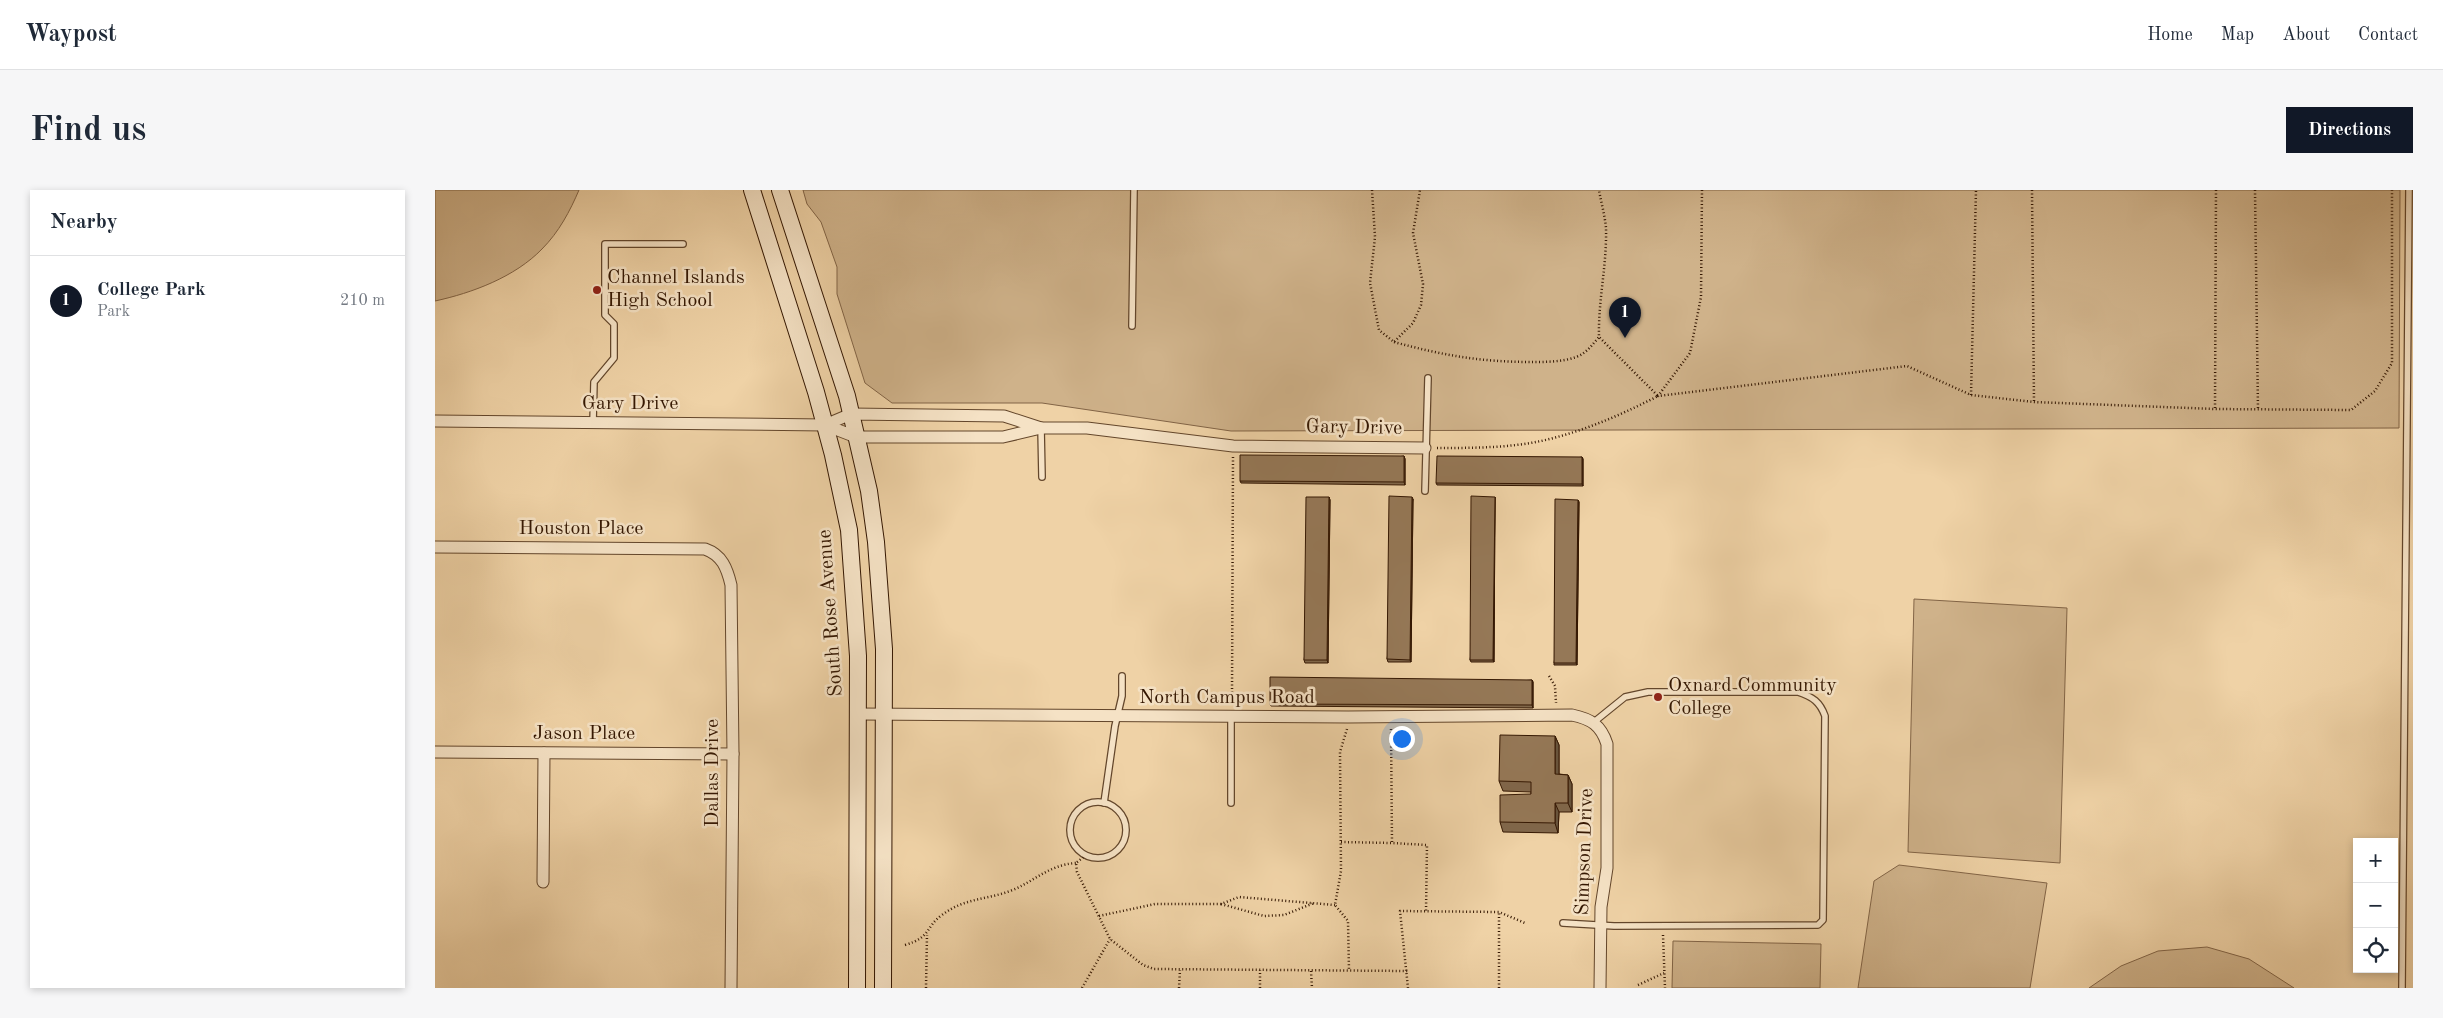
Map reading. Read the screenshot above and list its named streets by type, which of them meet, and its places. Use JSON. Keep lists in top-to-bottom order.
{
  "streets": {
    "main road": ["South Rose Avenue"],
    "street": [
      "Gary Drive",
      "Houston Place",
      "North Campus Road",
      "Jason Place",
      "Dallas Drive",
      "Simpson Drive"
    ]
  },
  "crossings": [
    ["Gary Drive", "South Rose Avenue"],
    ["Houston Place", "Dallas Drive"],
    ["South Rose Avenue", "North Campus Road"],
    ["North Campus Road", "Simpson Drive"],
    ["Jason Place", "Dallas Drive"]
  ],
  "places": ["Channel Islands High School", "Oxnard Community College"],
  "page": {
    "header": "Waypost",
    "nav": [
      "Home",
      "Map",
      "About",
      "Contact"
    ],
    "buttons": "Directions",
    "title": "Find us",
    "heading": "Nearby",
    "list": [
      {
        "mark": "1",
        "name": "College Park",
        "note": "Park",
        "value": "210 m"
      }
    ],
    "pins": "1",
    "map_buttons": ["+", "−"]
  }
}
